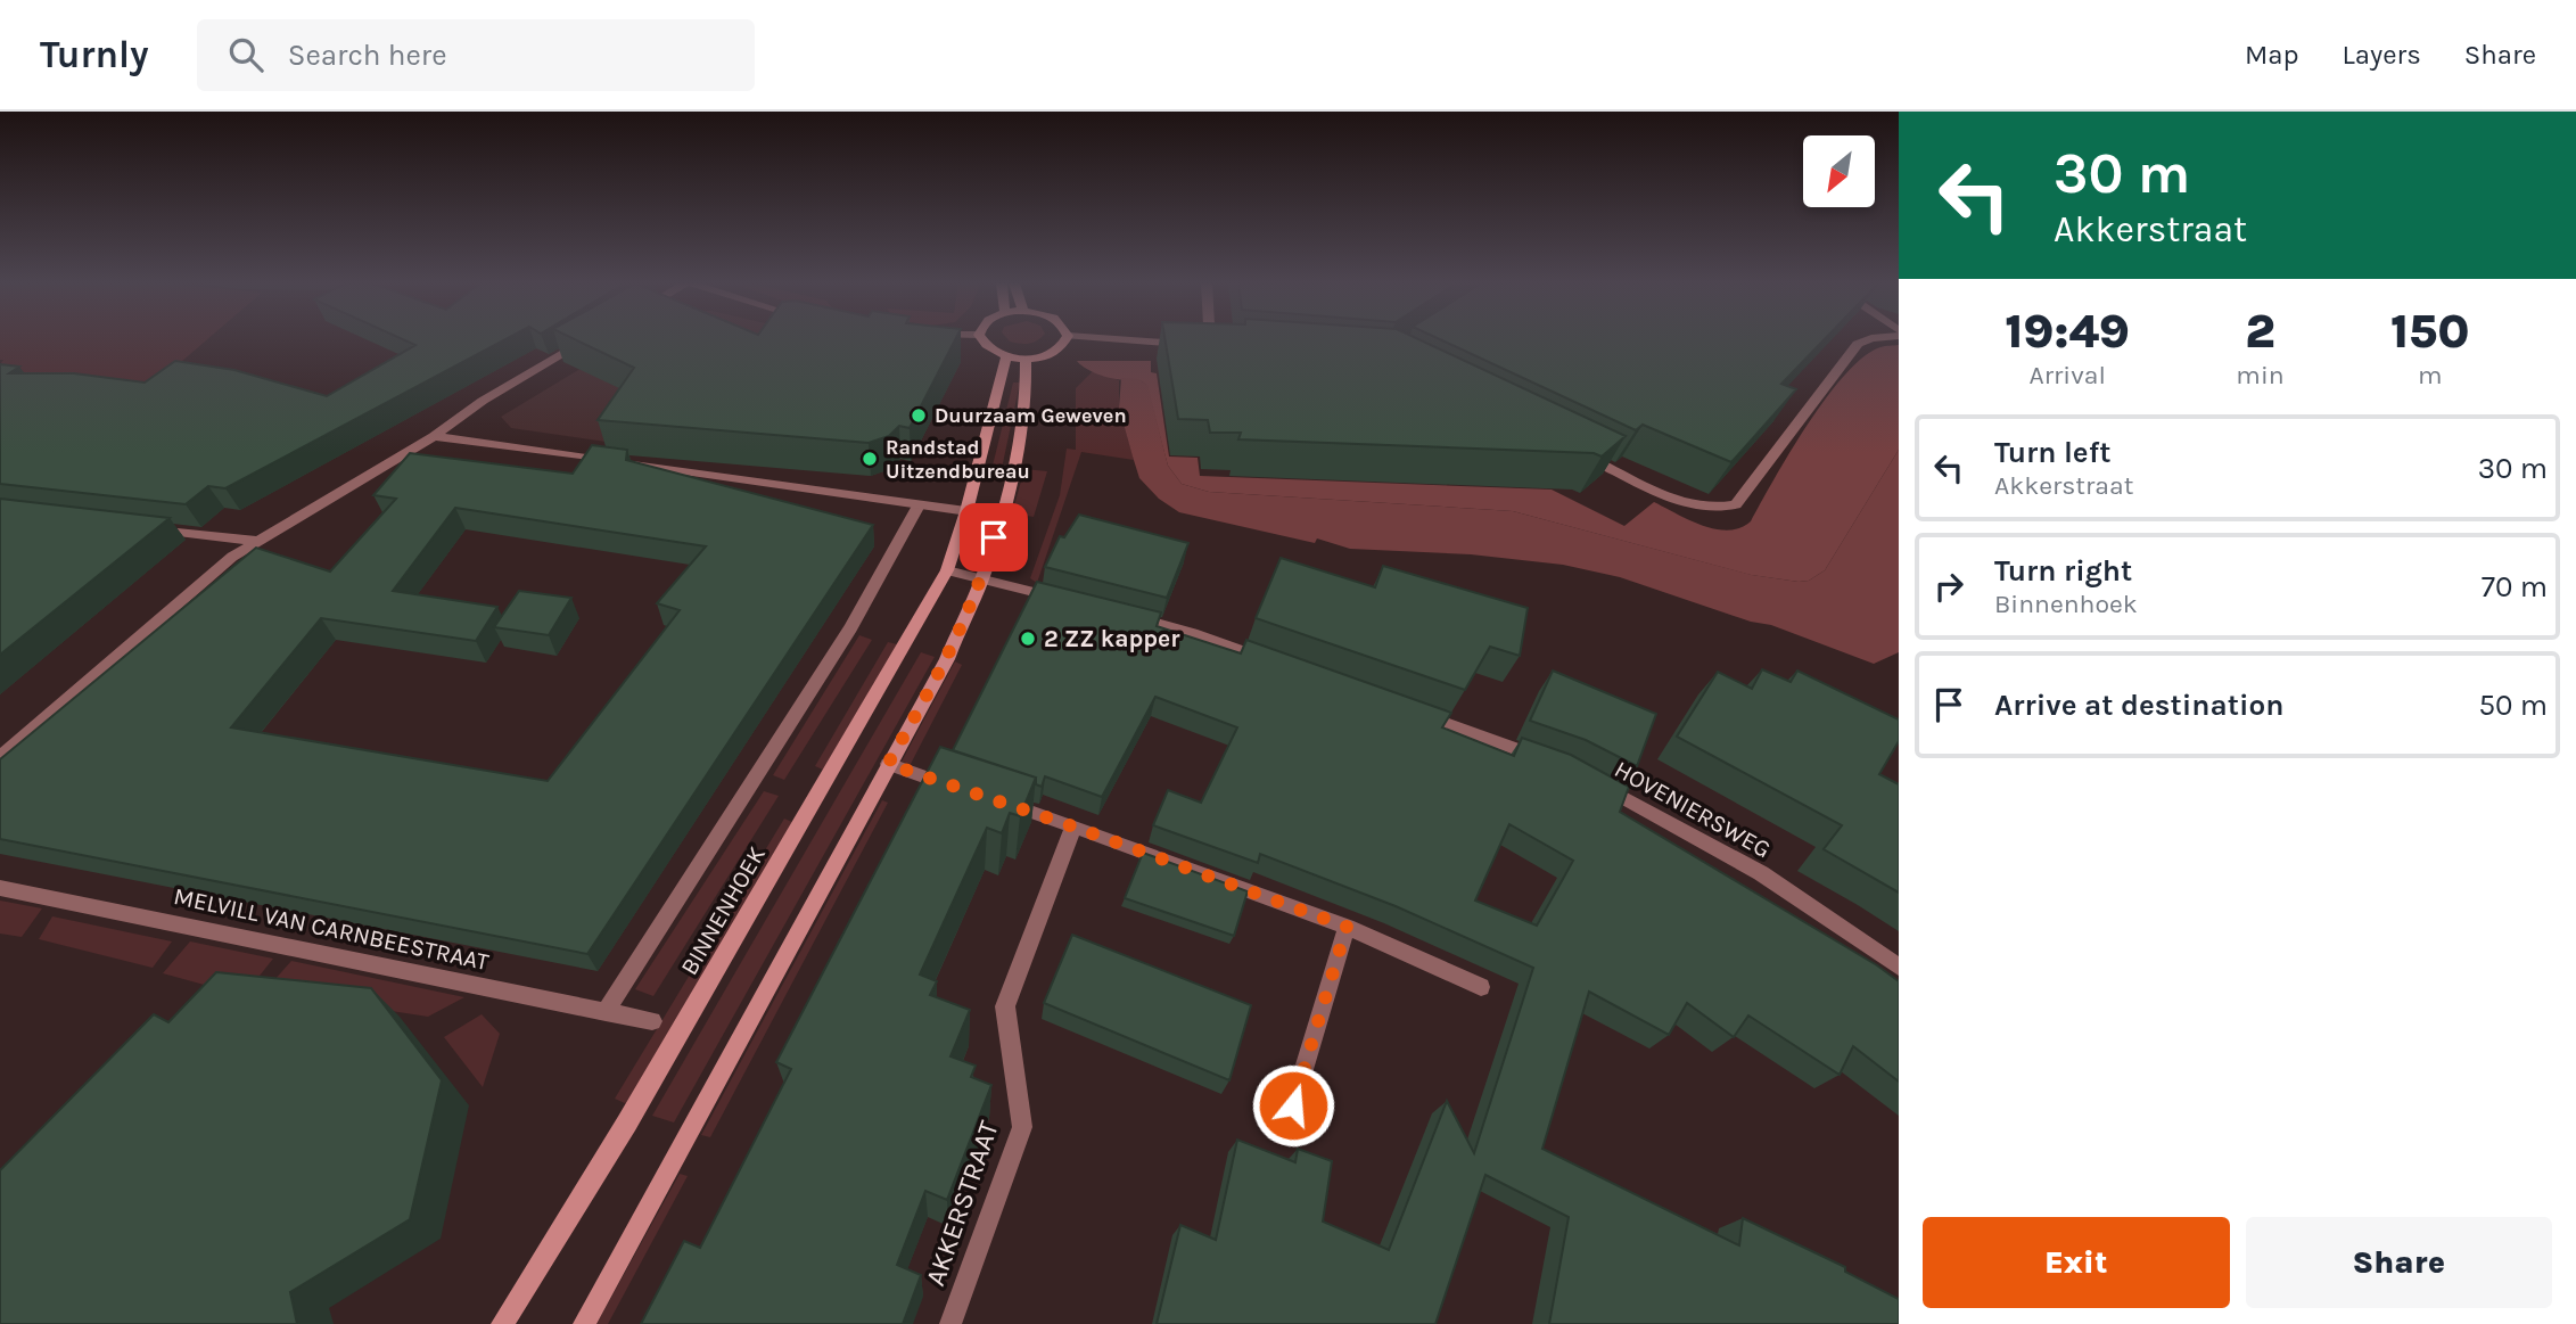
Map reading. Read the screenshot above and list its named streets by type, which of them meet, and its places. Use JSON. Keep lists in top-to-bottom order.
{
  "streets": {
    "main road": ["BINNENHOEK"],
    "street": ["HOVENIERSWEG", "MELVILL VAN CARNBEESTRAAT", "AKKERSTRAAT"]
  },
  "crossings": [
    ["BINNENHOEK", "MELVILL VAN CARNBEESTRAAT"]
  ],
  "places": ["Duurzaam Geweven", "Randstad Uitzendbureau", "2 ZZ kapper"],
  "north": "bottom left",
  "page": {
    "header": "Turnly",
    "search": "Search here",
    "nav": ["Map", "Layers", "Share"],
    "turn": ["30 m", "Akkerstraat"],
    "eta": [
      "19:49",
      "Arrival",
      "2",
      "min",
      "150",
      "m"
    ],
    "list": [
      {
        "name": "Turn left",
        "note": "Akkerstraat",
        "value": "30 m"
      },
      {
        "name": "Turn right",
        "note": "Binnenhoek",
        "value": "70 m"
      },
      {
        "name": "Arrive at destination",
        "value": "50 m"
      }
    ],
    "buttons": ["Exit", "Share"]
  }
}
